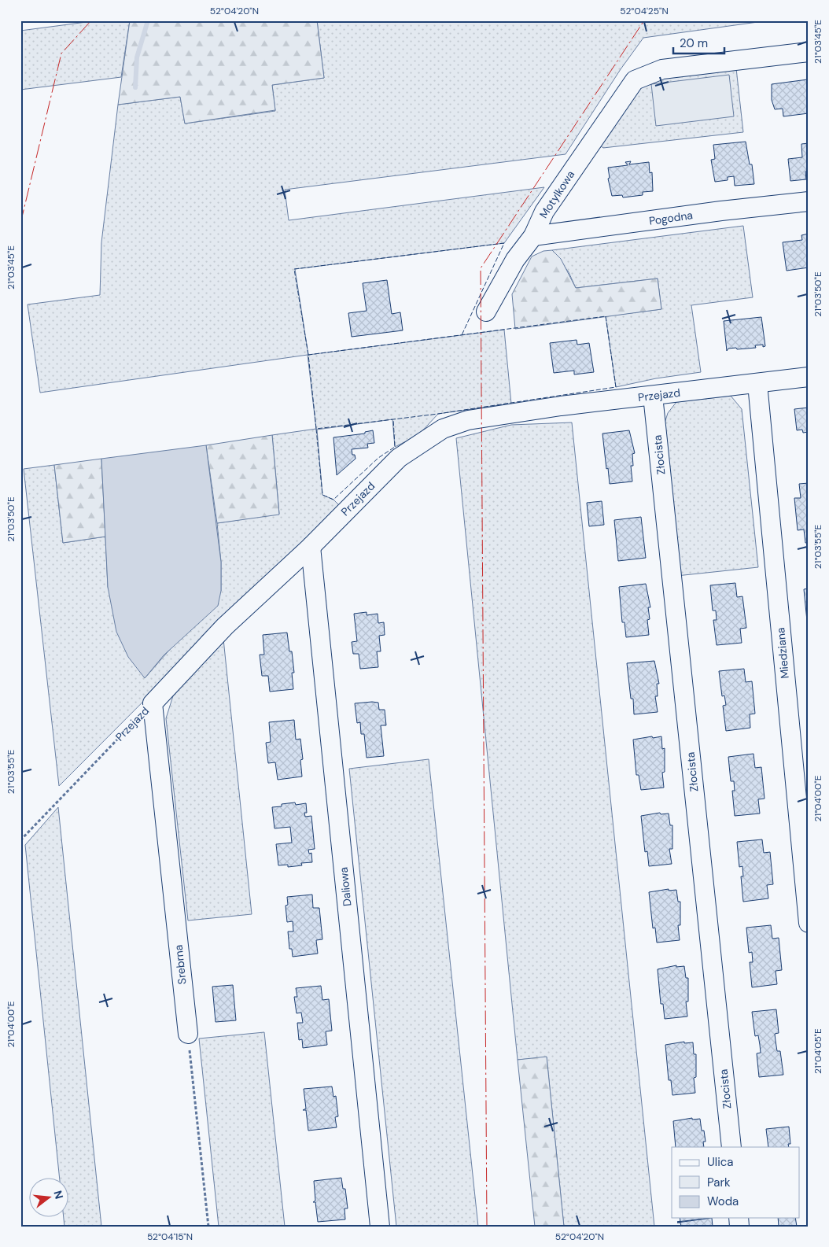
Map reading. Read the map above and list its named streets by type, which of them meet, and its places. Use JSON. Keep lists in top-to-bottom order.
{
  "streets": {
    "street": [
      "Motylkowa",
      "Pogodna",
      "Przejazd",
      "Złocista",
      "Miedziana",
      "Daliowa",
      "Srebrna"
    ]
  },
  "crossings": [
    ["Motylkowa", "Pogodna"],
    ["Przejazd", "Złocista"],
    ["Przejazd", "Miedziana"],
    ["Przejazd", "Daliowa"],
    ["Przejazd", "Srebrna"]
  ],
  "legend": ["Ulica", "Park", "Woda"],
  "scale_bar": "20 m",
  "north": "right",
  "coordinates": [
    "52°04'20\"N",
    "52°04'25\"N",
    "21°03'45\"E",
    "21°03'50\"E",
    "21°03'55\"E",
    "21°04'00\"E",
    "21°04'05\"E",
    "52°04'15\"N"
  ]
}
